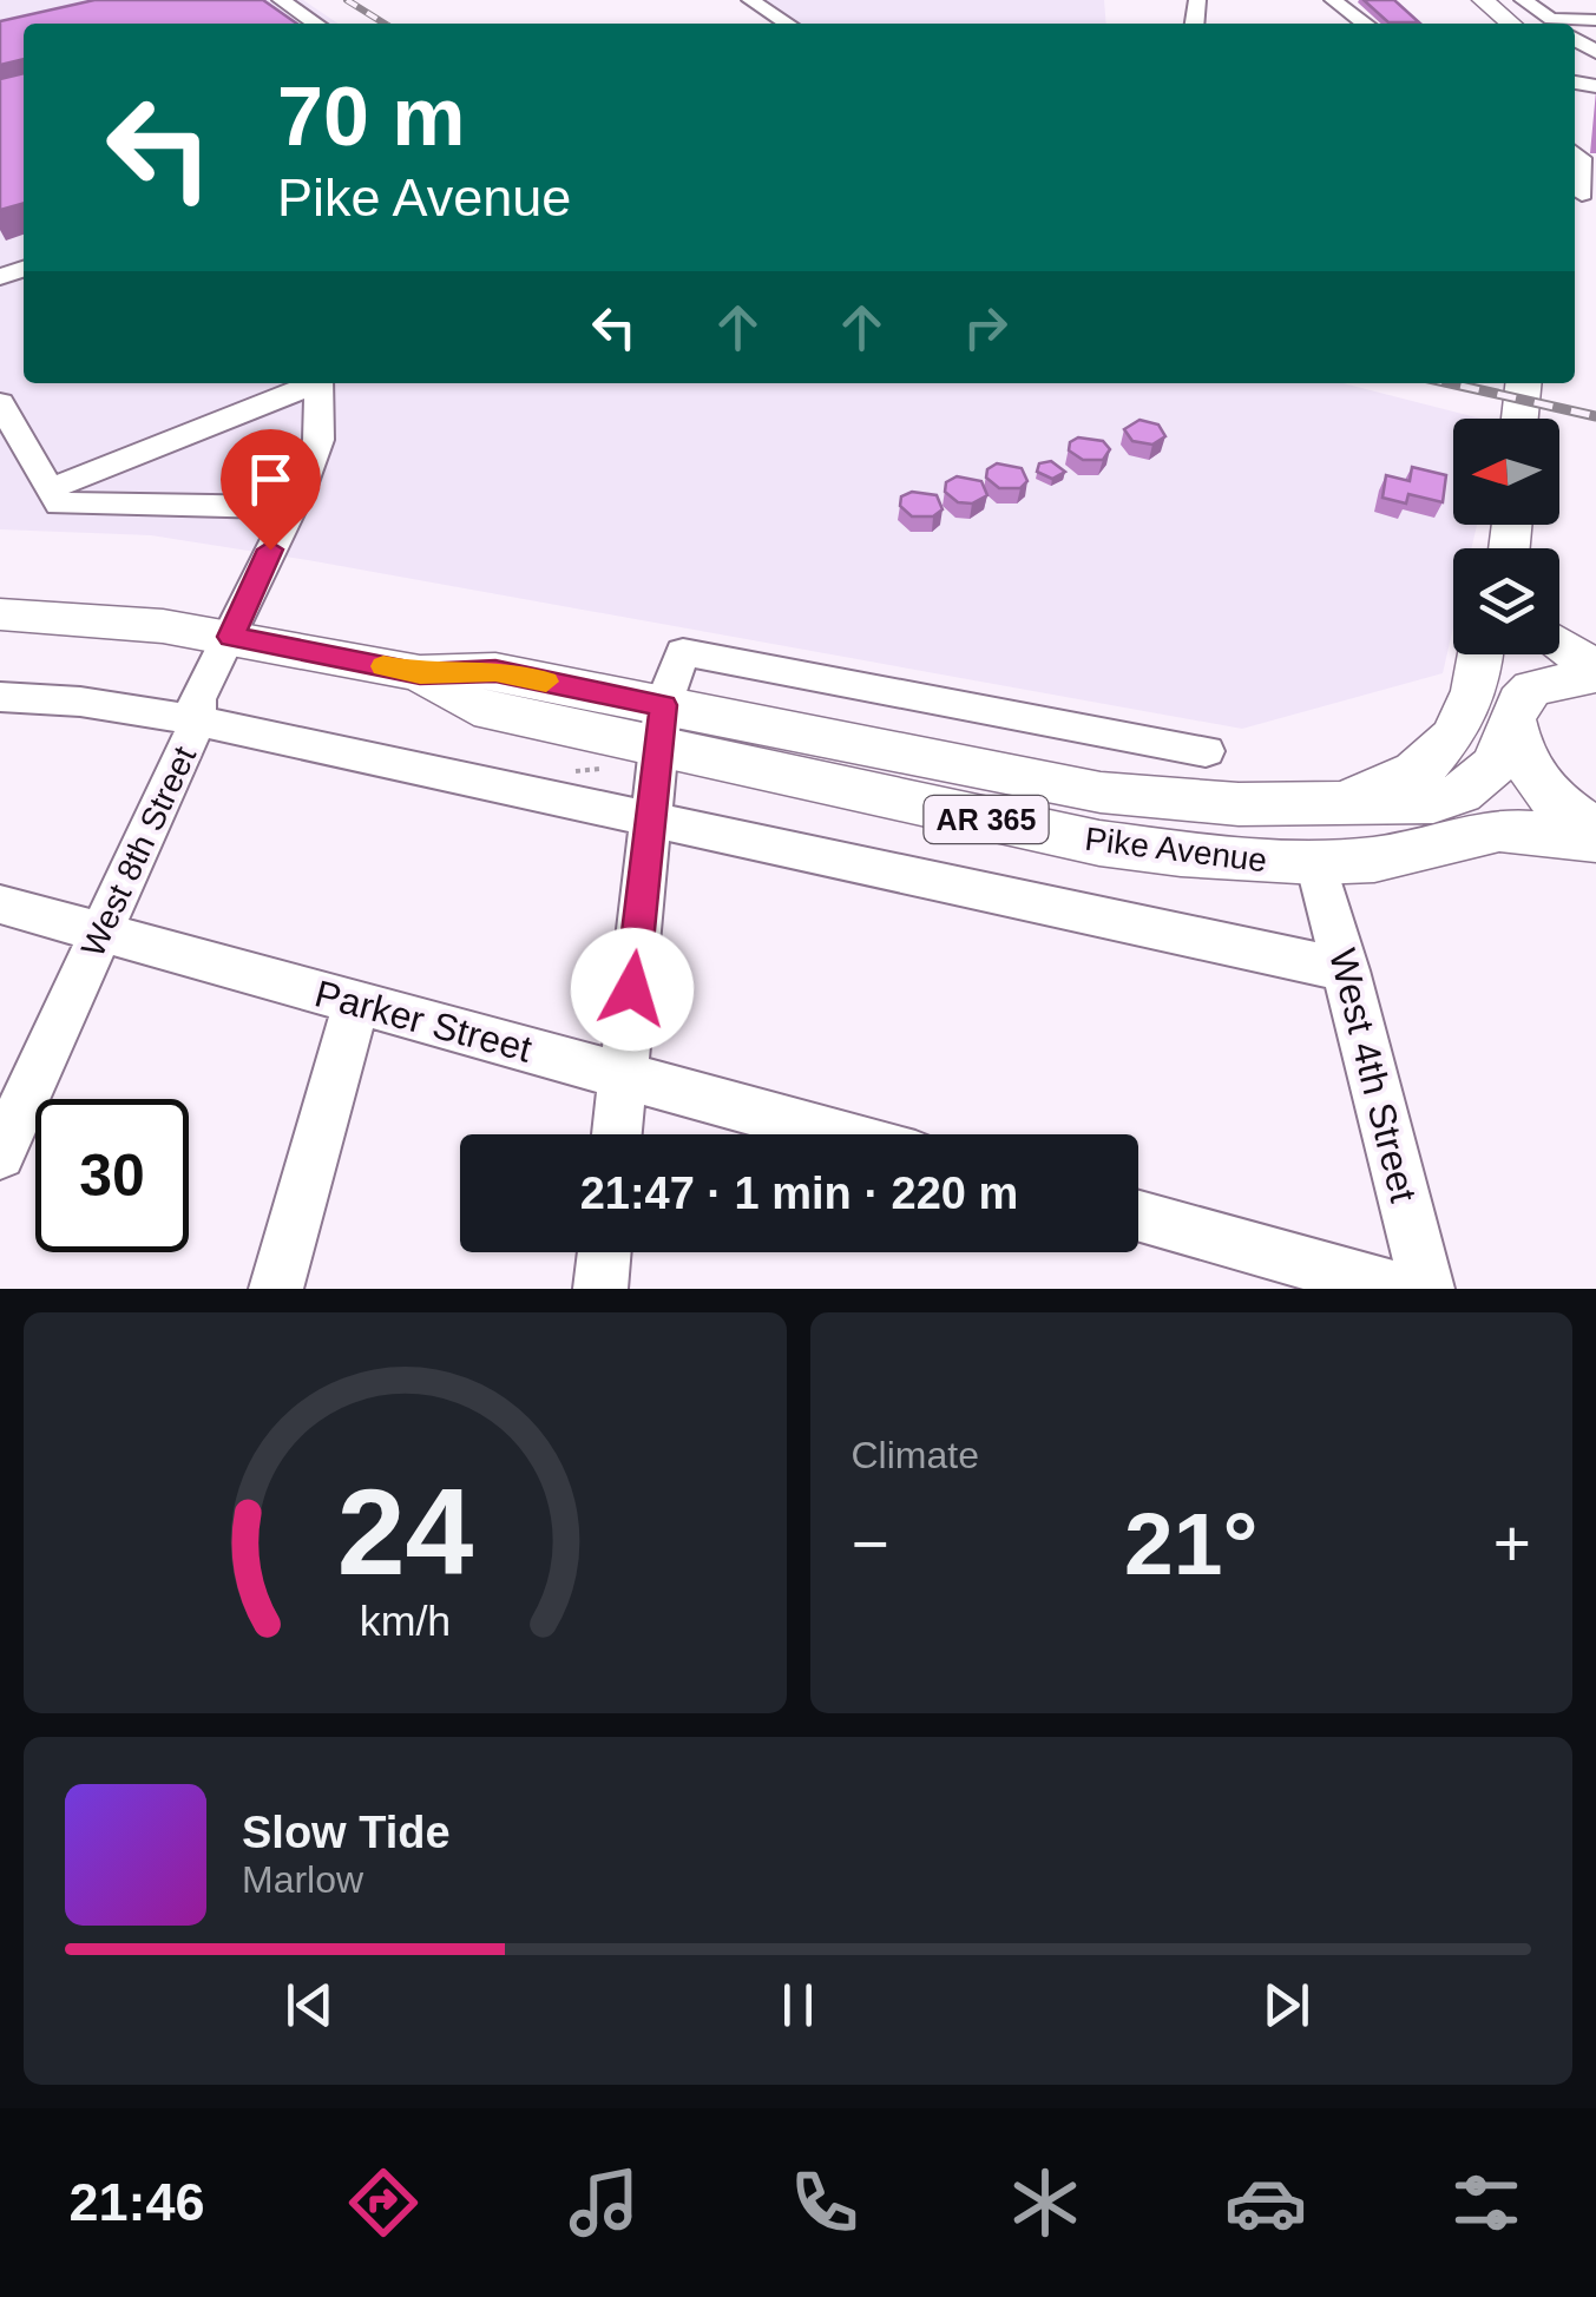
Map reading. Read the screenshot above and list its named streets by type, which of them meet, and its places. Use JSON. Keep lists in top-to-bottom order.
{
  "streets": {
    "main road": ["AR 365", "Pike Avenue"],
    "street": ["West 8th Street", "Parker Street", "West 4th Street"]
  },
  "crossings": [
    ["AR 365", "Pike Avenue"],
    ["Pike Avenue", "West 8th Street"],
    ["Pike Avenue", "West 4th Street"],
    ["West 8th Street", "Parker Street"]
  ],
  "north": "left",
  "page": {
    "turn": ["70 m", "Pike Avenue"],
    "limit": "30",
    "trip": "21:47 · 1 min · 220 m",
    "tile": "Climate",
    "heat": ["−", "21°", "+"],
    "song": ["Slow Tide", "Marlow"],
    "tabs": "21:46",
    "gauge": ["24", "km/h"]
  }
}
